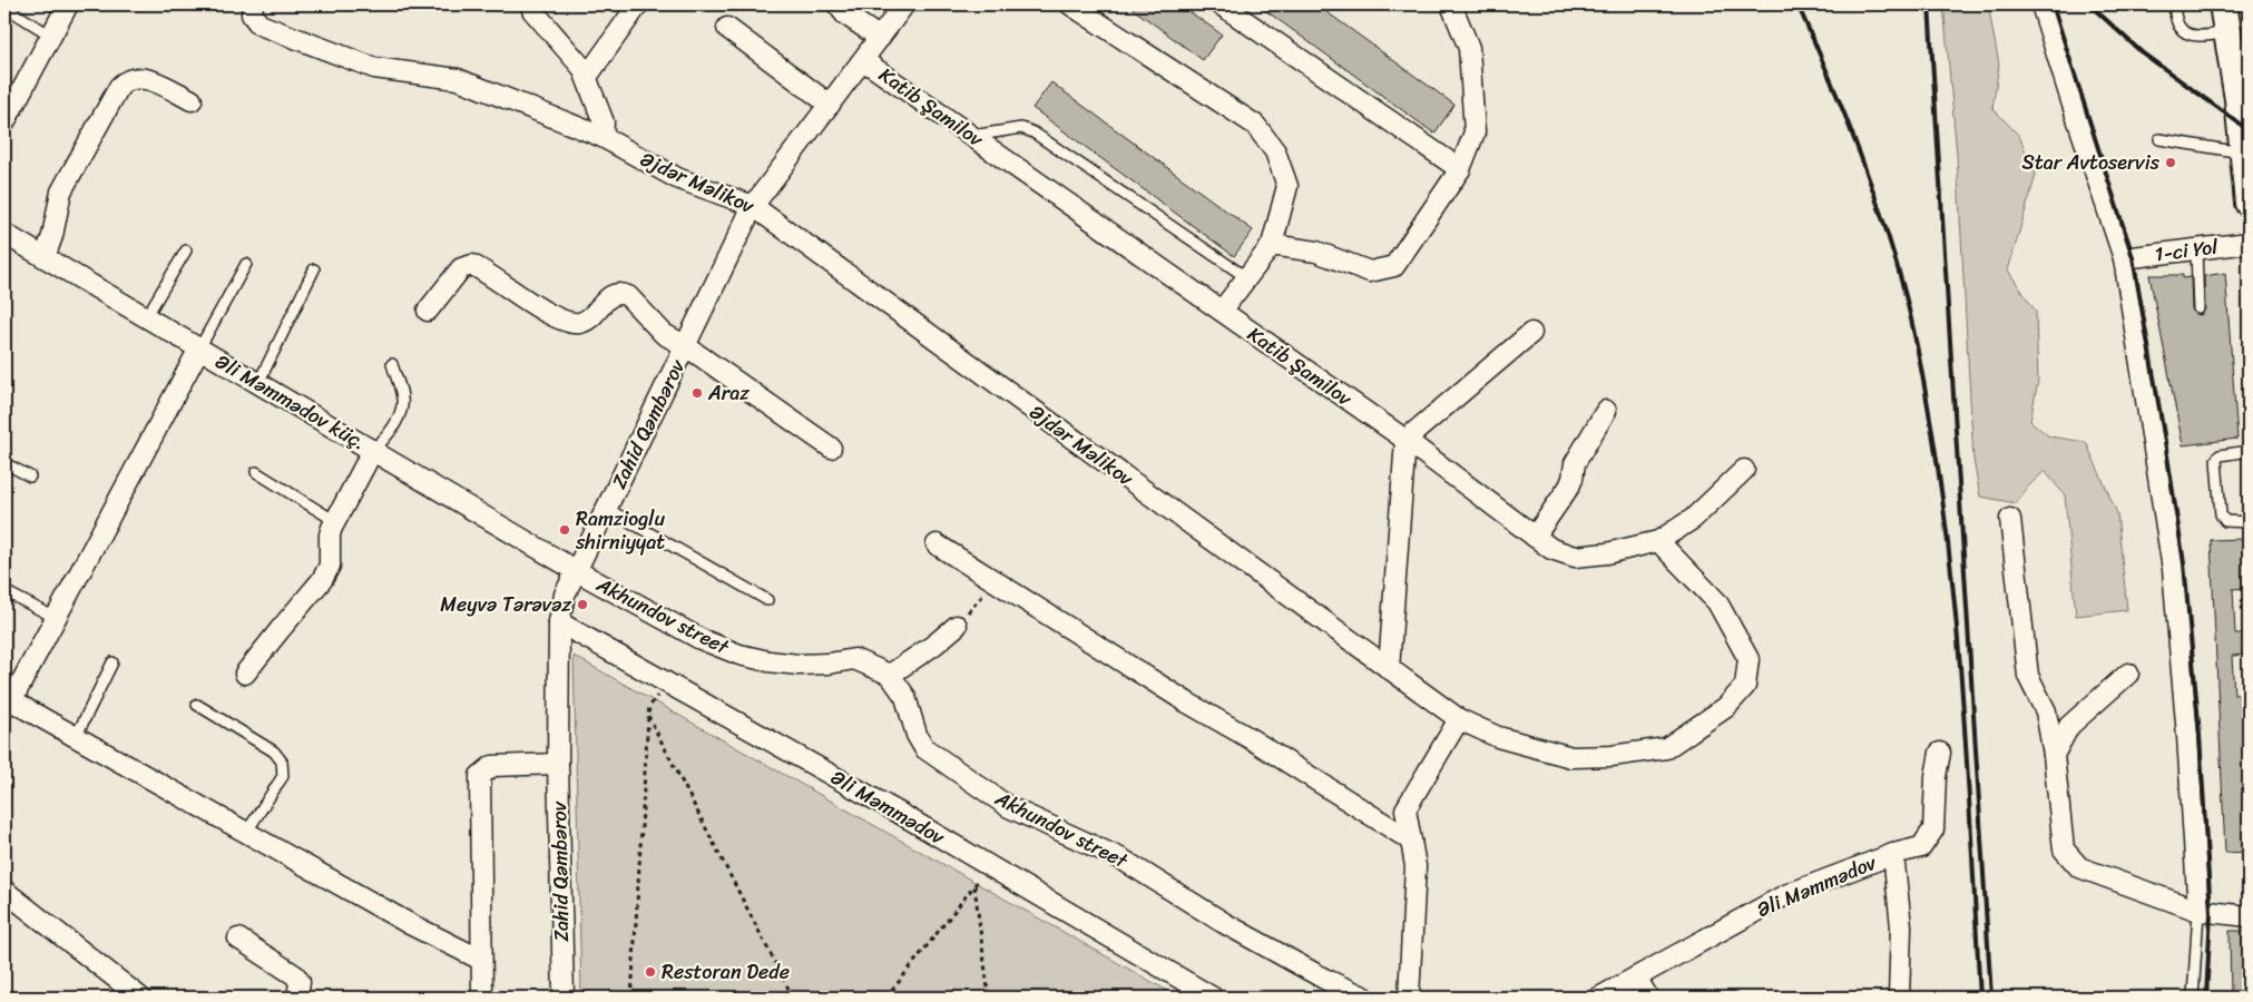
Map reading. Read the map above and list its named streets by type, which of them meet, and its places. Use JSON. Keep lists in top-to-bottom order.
{
  "streets": {
    "street": [
      "Katib Şamilov",
      "Əjdər Məlikov",
      "1-ci Yol",
      "Əli Məmmədov küç.",
      "Zahid Qəmbərov",
      "Akhundov street",
      "Əli Məmmədov"
    ]
  },
  "crossings": [
    ["Katib Şamilov", "Əjdər Məlikov"],
    ["Katib Şamilov", "Zahid Qəmbərov"],
    ["Əjdər Məlikov", "Zahid Qəmbərov"],
    ["Əli Məmmədov küç.", "Zahid Qəmbərov"],
    ["Əli Məmmədov küç.", "Akhundov street"],
    ["Zahid Qəmbərov", "Akhundov street"],
    ["Zahid Qəmbərov", "Əli Məmmədov"]
  ],
  "places": [
    "Star Avtoservis",
    "Araz",
    "Ramzioglu shirniyyat",
    "Meyvə Tərəvəz",
    "Restoran Dede"
  ]
}
